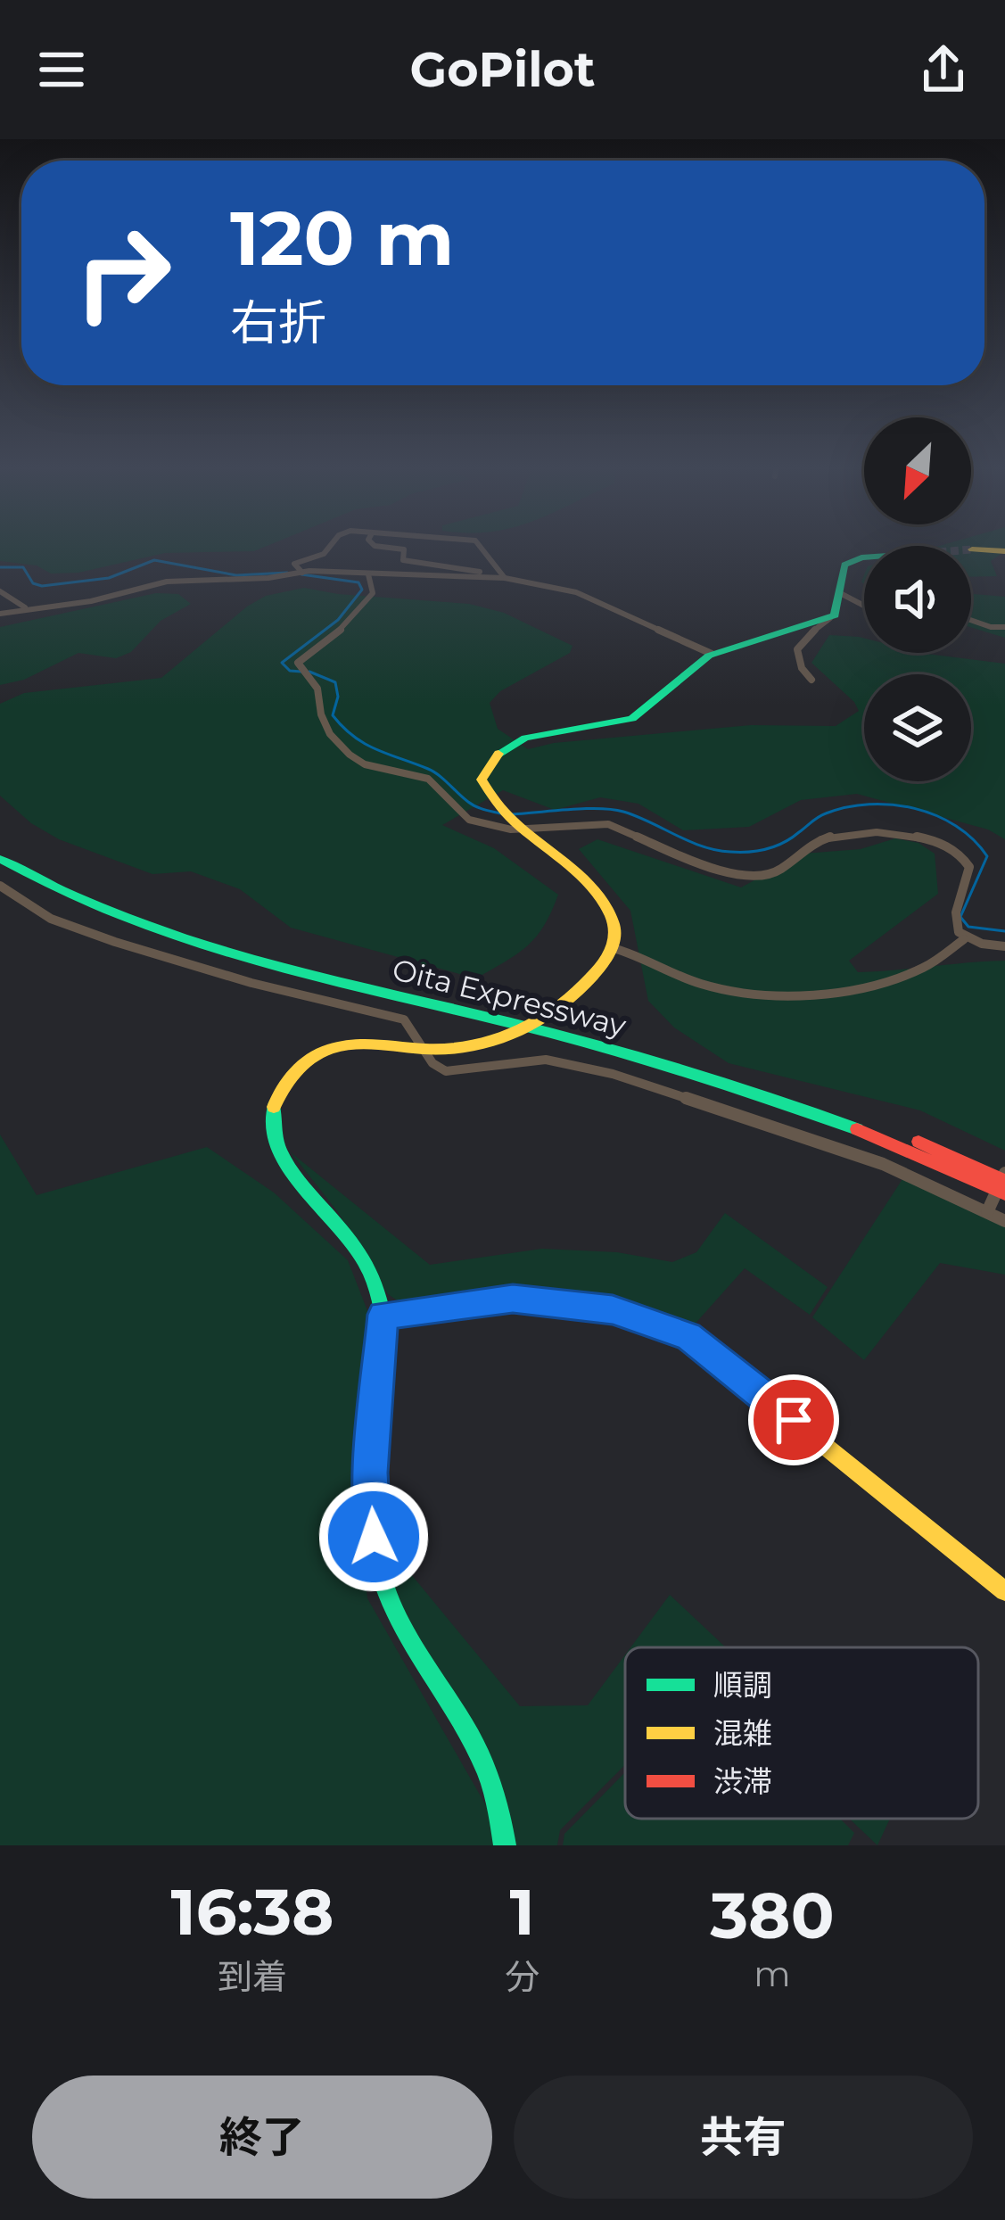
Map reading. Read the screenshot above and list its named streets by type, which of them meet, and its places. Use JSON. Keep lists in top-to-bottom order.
{
  "streets": {
    "main road": ["Oita Expressway"]
  },
  "legend": ["順調", "混雑", "渋滞"],
  "north": "bottom left",
  "page": {
    "header": "GoPilot",
    "turn": ["120 m", "右折"],
    "eta": [
      "16:38",
      "到着",
      "1",
      "分",
      "380",
      "m"
    ],
    "buttons": ["終了", "共有"]
  }
}
